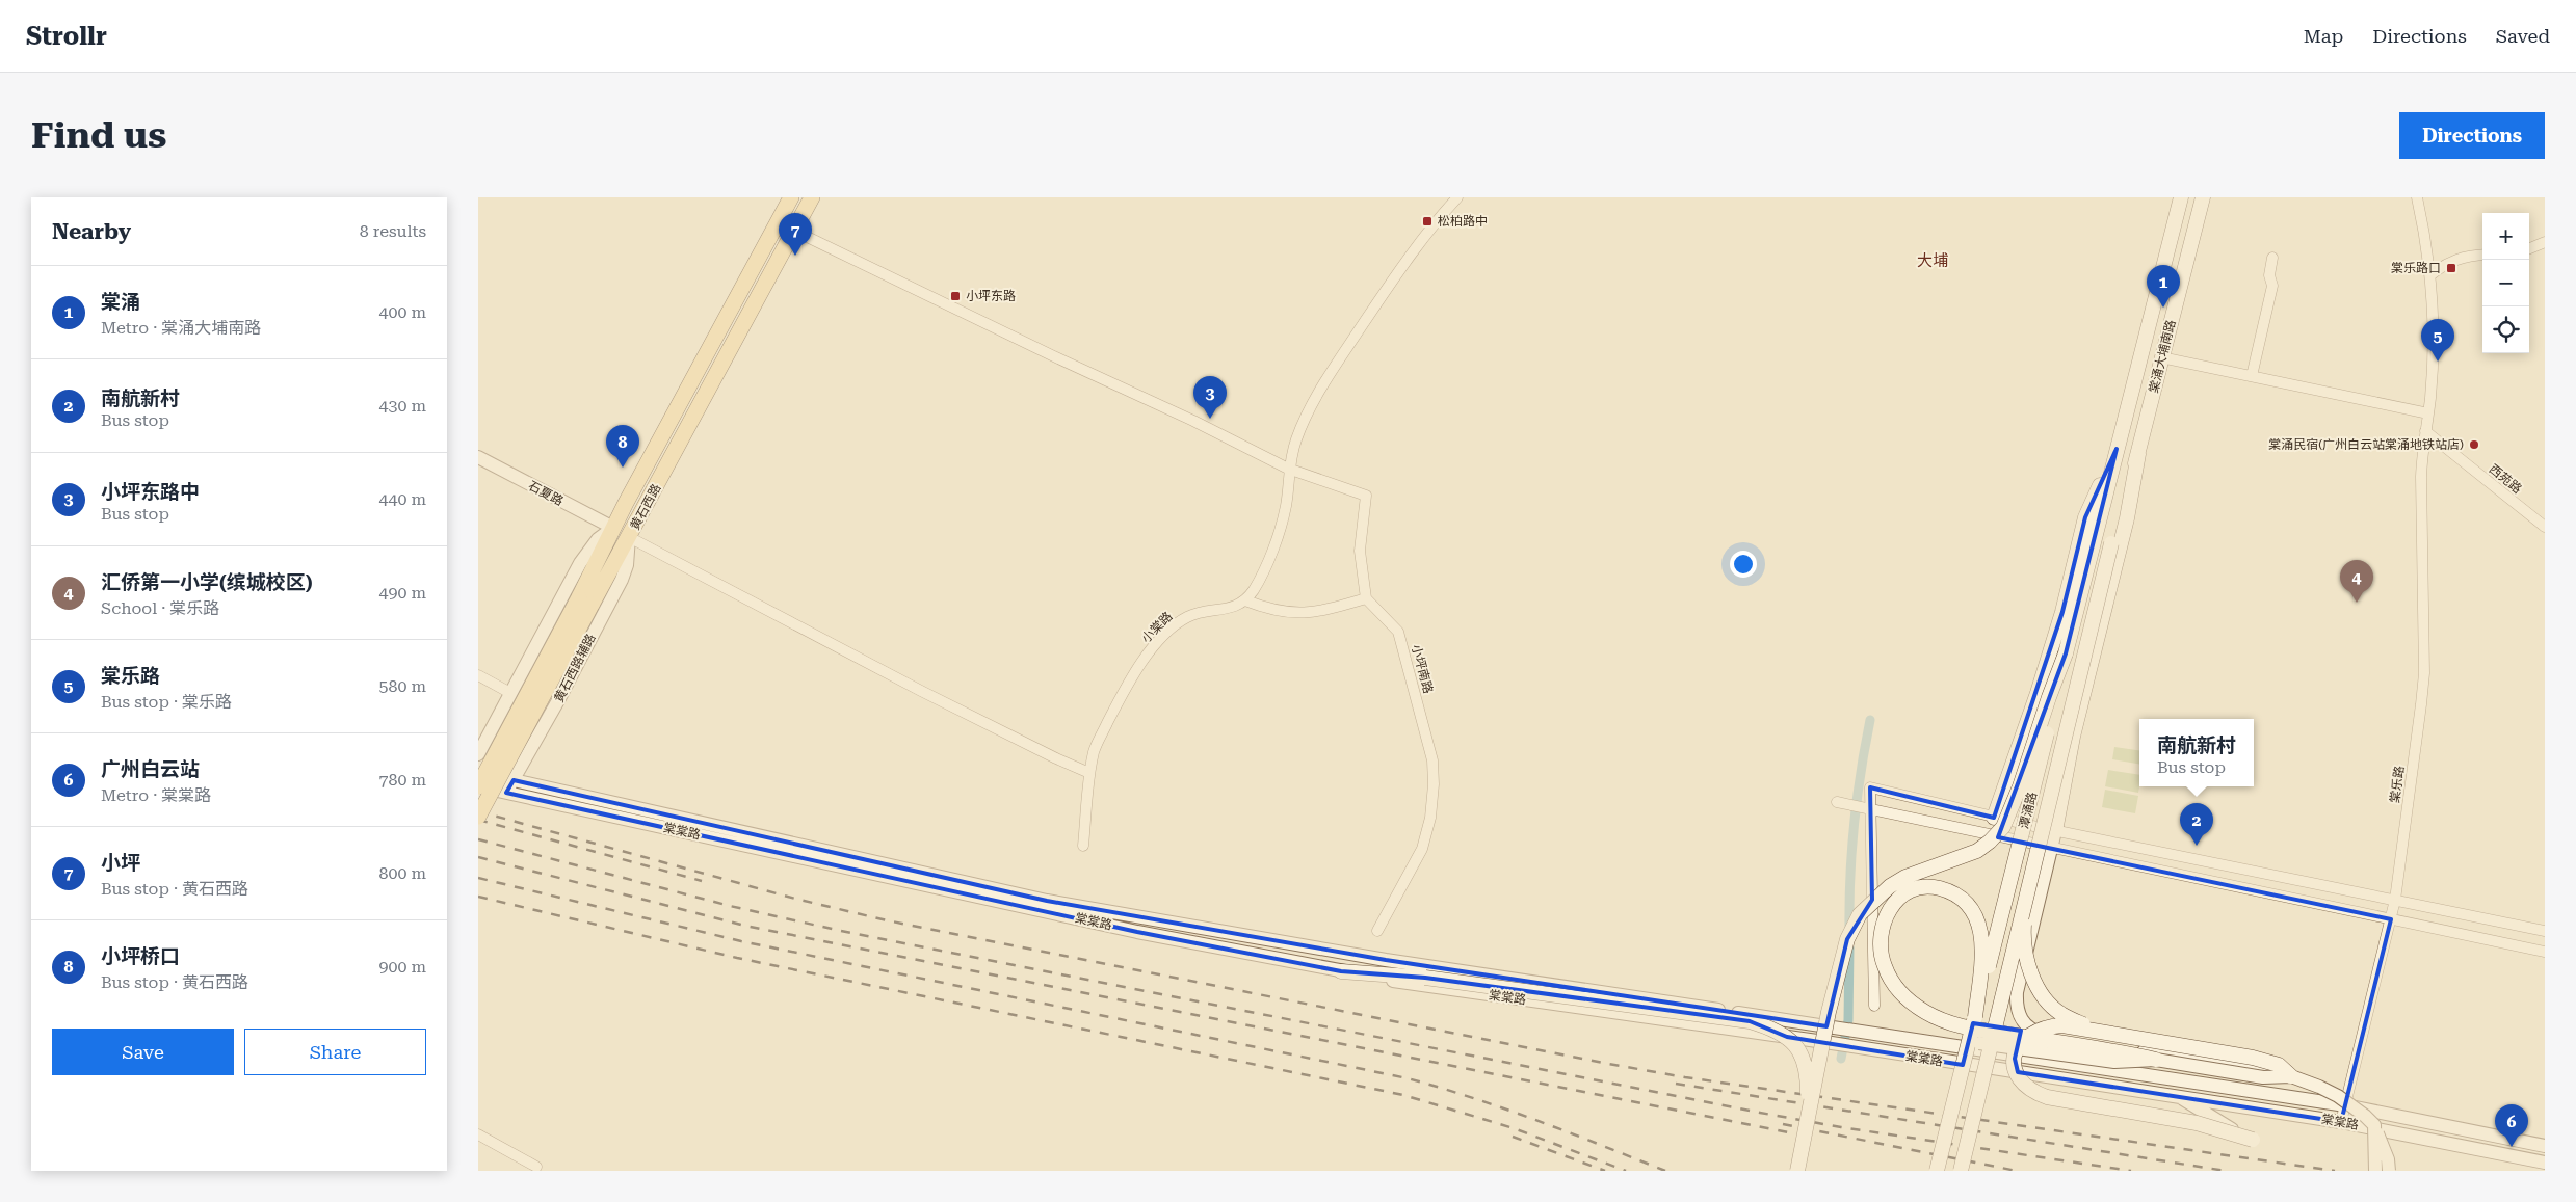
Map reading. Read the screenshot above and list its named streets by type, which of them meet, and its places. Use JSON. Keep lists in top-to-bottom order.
{
  "streets": {
    "main road": ["棠涌大埔南路", "黄石西路", "潭涌路"],
    "street": [
      "西苑路",
      "石夏路",
      "小棠路",
      "黄石西路辅路",
      "小坪南路",
      "棠乐路",
      "棠棠路"
    ]
  },
  "crossings": [
    ["棠涌大埔南路", "潭涌路"],
    ["西苑路", "棠乐路"],
    ["石夏路", "黄石西路"],
    ["黄石西路", "黄石西路辅路"],
    ["黄石西路", "棠棠路"],
    ["黄石西路辅路", "棠棠路"],
    ["棠乐路", "棠棠路"]
  ],
  "districts": ["大埔"],
  "places": {
    "transit": ["松柏路中", "棠乐路口", "小坪东路"],
    "other": ["棠涌民宿(广州白云站棠涌地铁站店)"]
  },
  "page": {
    "header": "Strollr",
    "nav": ["Map", "Directions", "Saved"],
    "buttons": [
      "Directions",
      ["Save", "Share"]
    ],
    "title": "Find us",
    "heading": ["Nearby", "8 results"],
    "map_buttons": ["+", "−"],
    "pins": [
      "7",
      "1",
      "5",
      "3",
      "8",
      "4",
      "2",
      "6"
    ],
    "list": [
      {
        "mark": "1",
        "name": "棠涌",
        "note": "Metro · 棠涌大埔南路",
        "value": "400 m"
      },
      {
        "mark": "2",
        "name": "南航新村",
        "note": "Bus stop",
        "value": "430 m"
      },
      {
        "mark": "3",
        "name": "小坪东路中",
        "note": "Bus stop",
        "value": "440 m"
      },
      {
        "mark": "4",
        "name": "汇侨第一小学(缤城校区)",
        "note": "School · 棠乐路",
        "value": "490 m"
      },
      {
        "mark": "5",
        "name": "棠乐路",
        "note": "Bus stop · 棠乐路",
        "value": "580 m"
      },
      {
        "mark": "6",
        "name": "广州白云站",
        "note": "Metro · 棠棠路",
        "value": "780 m"
      },
      {
        "mark": "7",
        "name": "小坪",
        "note": "Bus stop · 黄石西路",
        "value": "800 m"
      },
      {
        "mark": "8",
        "name": "小坪桥口",
        "note": "Bus stop · 黄石西路",
        "value": "900 m"
      }
    ],
    "popup": ["南航新村", "Bus stop"]
  }
}
